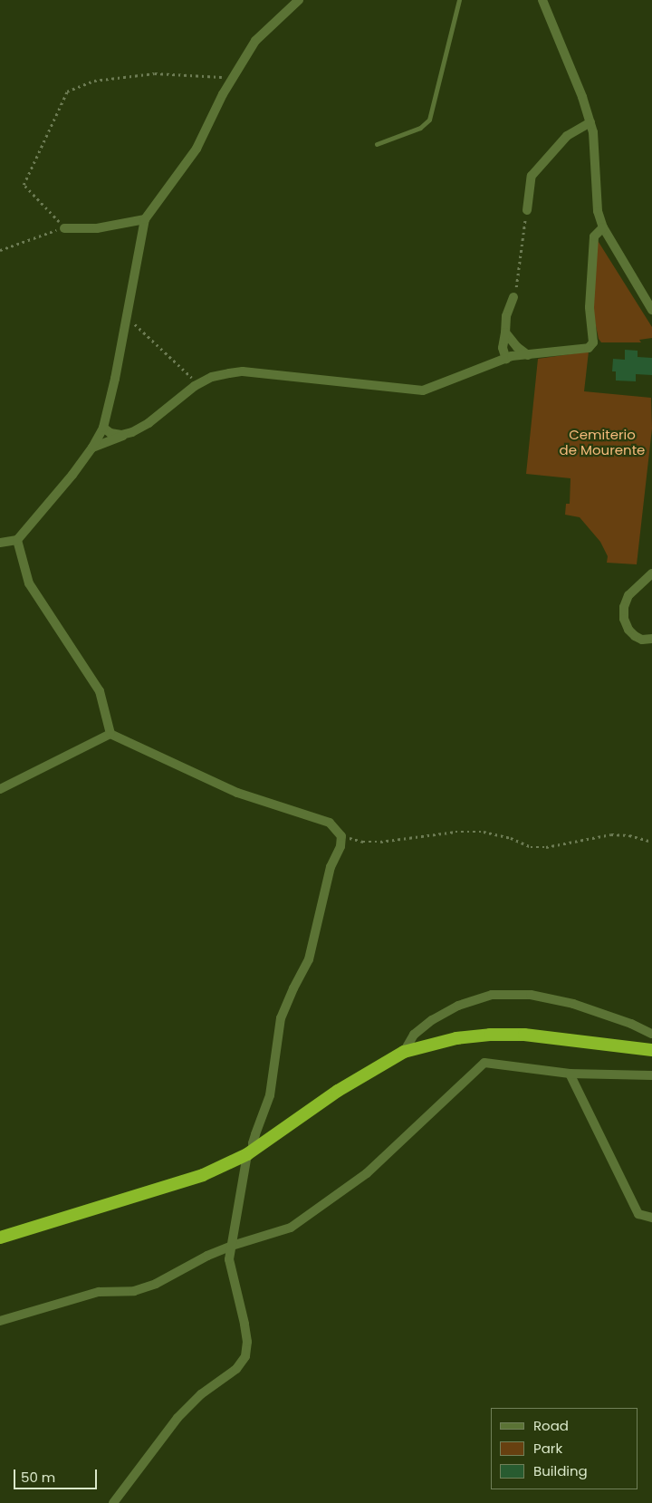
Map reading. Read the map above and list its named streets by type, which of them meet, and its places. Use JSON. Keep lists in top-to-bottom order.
{
  "parks": ["Cemiterio de Mourente"],
  "legend": ["Road", "Park", "Building"],
  "scale_bar": "50 m"
}
